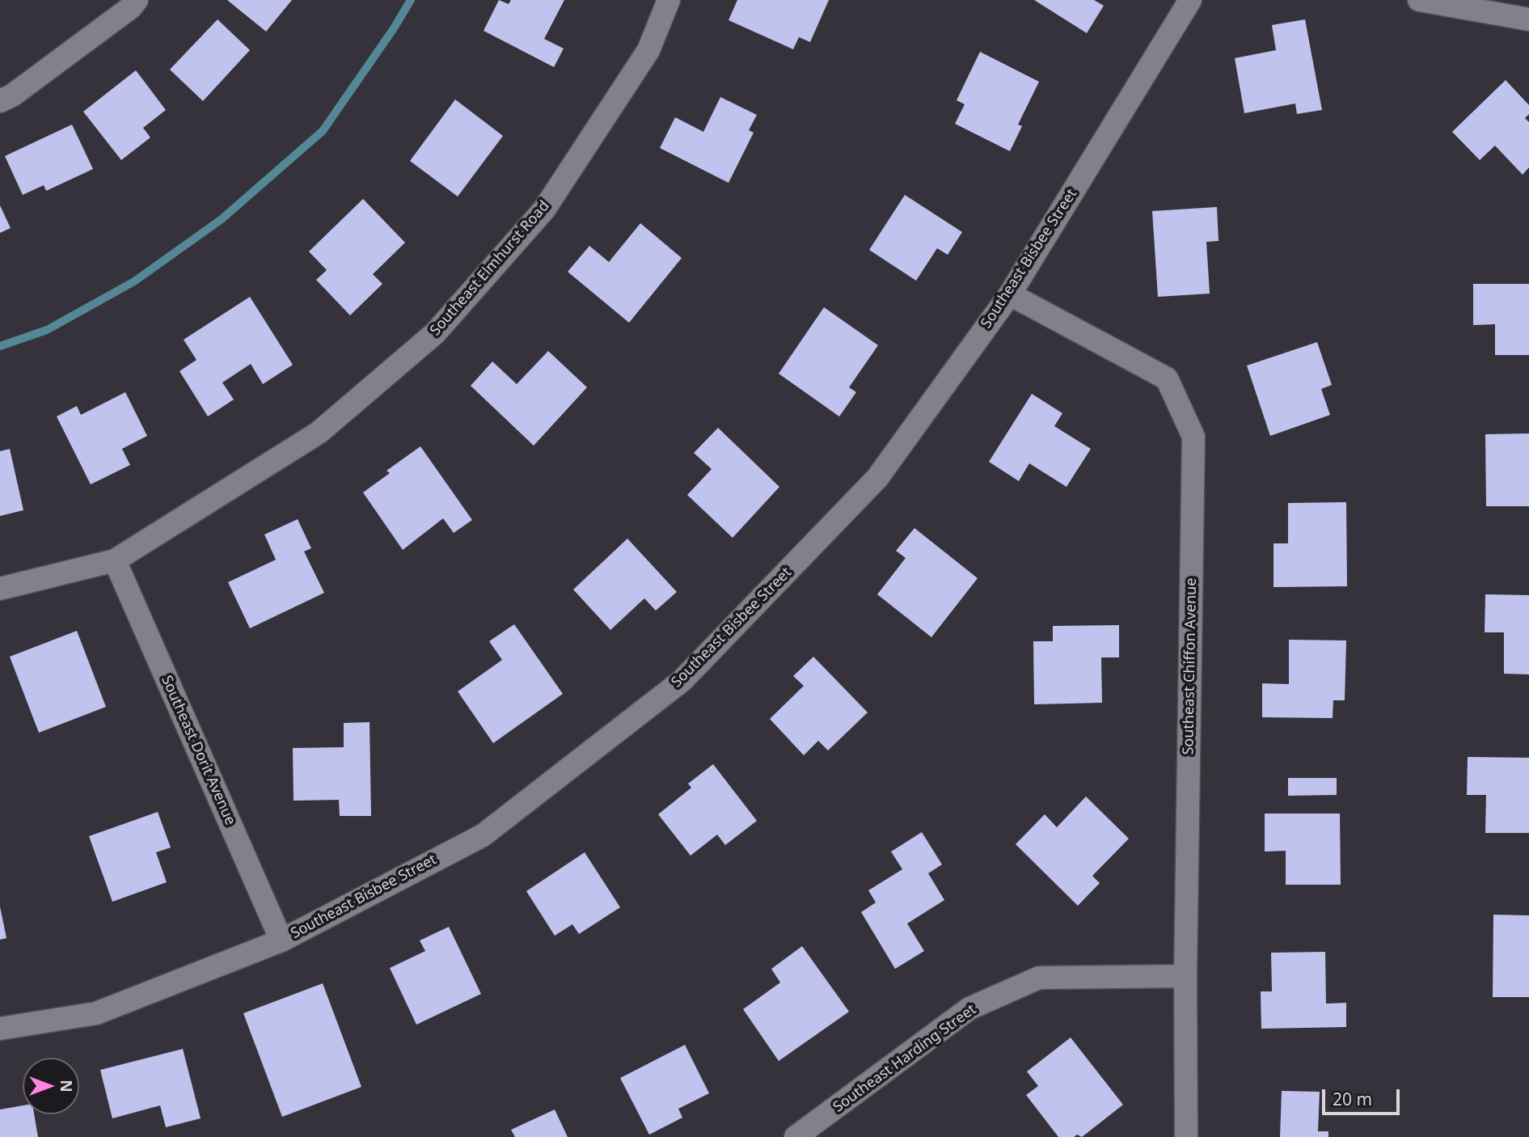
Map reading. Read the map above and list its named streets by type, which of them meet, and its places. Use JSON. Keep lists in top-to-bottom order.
{
  "streets": {
    "street": [
      "Southeast Bisbee Street",
      "Southeast Elmhurst Road",
      "Southeast Chiffon Avenue",
      "Southeast Dorit Avenue",
      "Southeast Harding Street"
    ]
  },
  "crossings": [
    ["Southeast Bisbee Street", "Southeast Chiffon Avenue"],
    ["Southeast Bisbee Street", "Southeast Dorit Avenue"],
    ["Southeast Elmhurst Road", "Southeast Dorit Avenue"],
    ["Southeast Chiffon Avenue", "Southeast Harding Street"]
  ],
  "scale_bar": "20 m",
  "north": "right"
}
